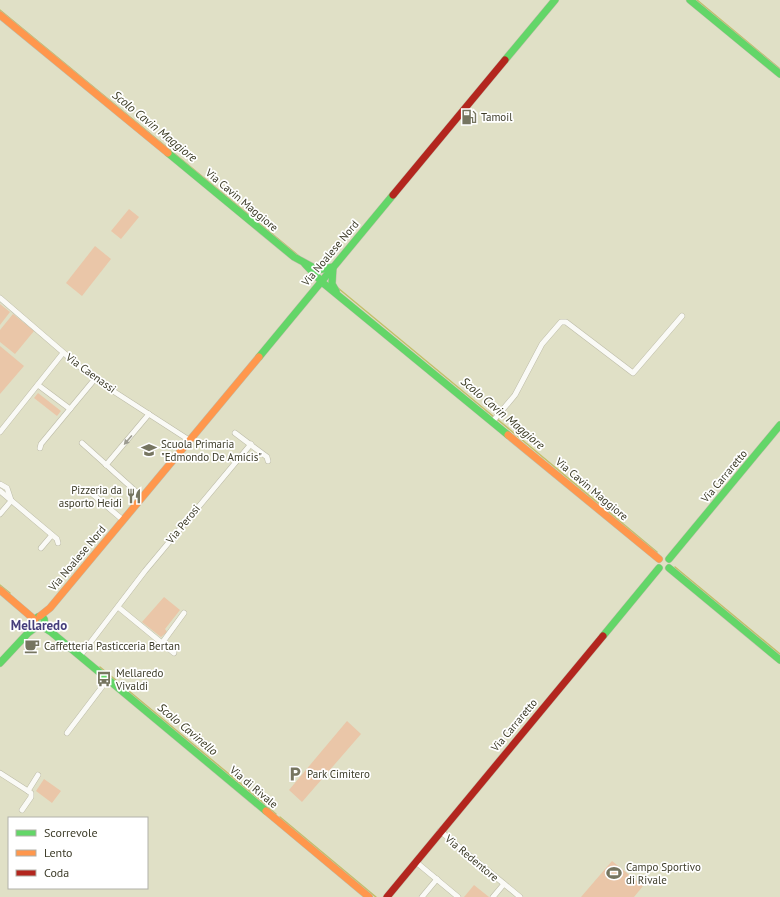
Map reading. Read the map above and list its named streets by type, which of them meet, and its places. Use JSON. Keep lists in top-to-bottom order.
{
  "streets": {
    "street": [
      "Via Cavin Maggiore",
      "Via Noalese Nord",
      "Via Caenassi",
      "Via Carraretto",
      "Via Perosi",
      "Via di Rivale",
      "Via Redentore"
    ]
  },
  "crossings": [
    ["Via Cavin Maggiore", "Via Noalese Nord"],
    ["Via Cavin Maggiore", "Via Carraretto"],
    ["Via Noalese Nord", "Via Caenassi"],
    ["Via Noalese Nord", "Via di Rivale"],
    ["Via Carraretto", "Via Redentore"],
    ["Via Perosi", "Via di Rivale"]
  ],
  "districts": ["Mellaredo"],
  "water": ["Scolo Cavin Maggiore", "Scolo Cavinello"],
  "places": {
    "fuel station": ["Tamoil"],
    "school or university": ["Scuola Primaria \"Edmondo De Amicis\""],
    "restaurant": ["Pizzeria da asporto Heidi"],
    "cafe": ["Caffetteria Pasticceria Bertan"],
    "bus stop": ["Mellaredo Vivaldi"],
    "parking": ["Park Cimitero"],
    "sports": ["Campo Sportivo di Rivale"]
  },
  "legend": ["Scorrevole", "Lento", "Coda"]
}
